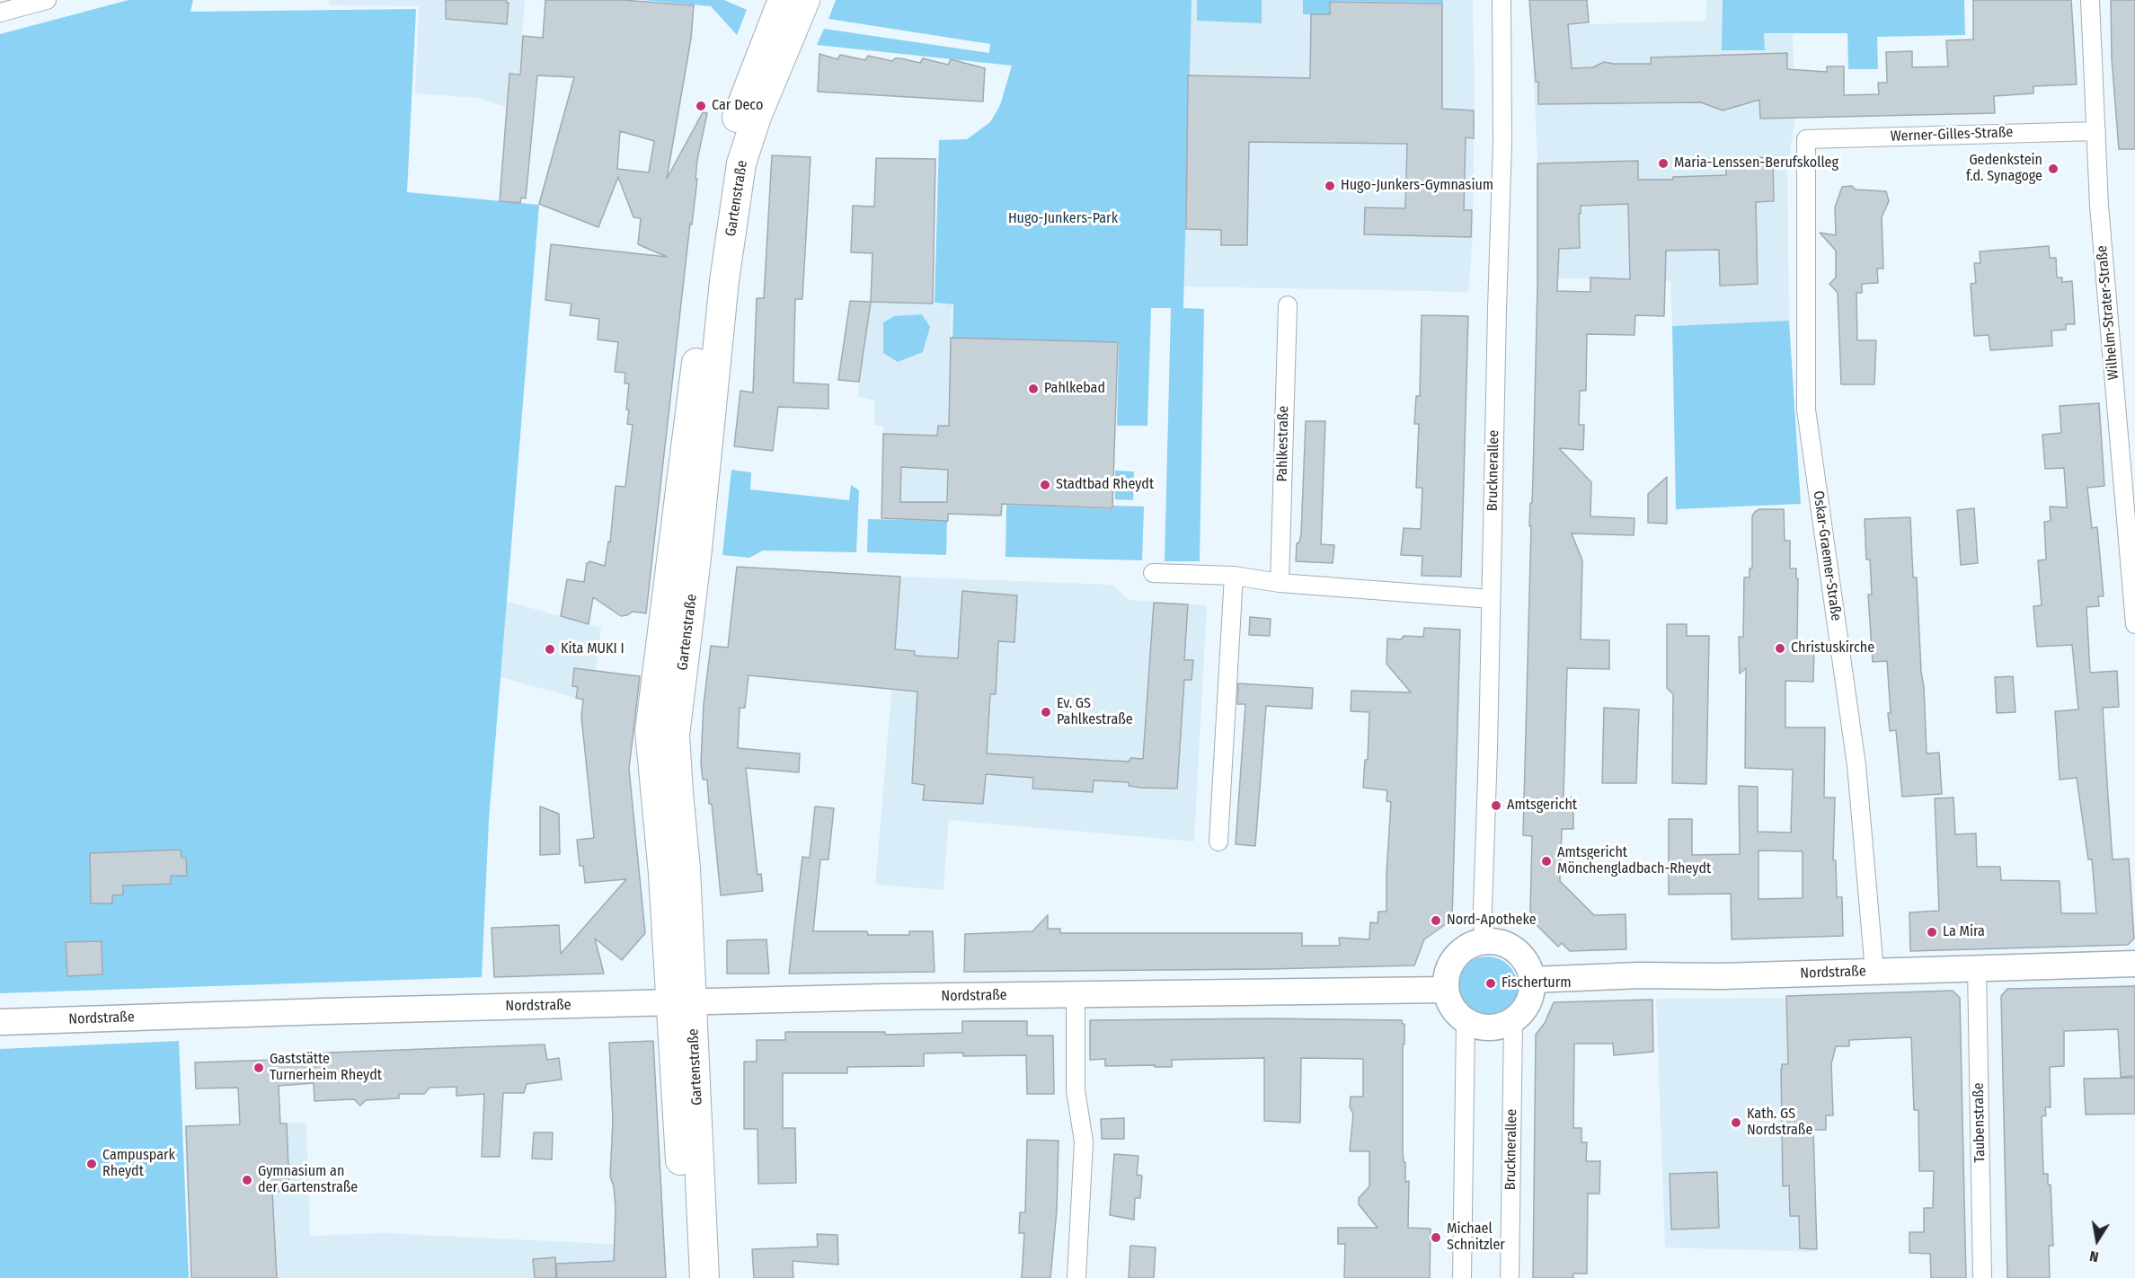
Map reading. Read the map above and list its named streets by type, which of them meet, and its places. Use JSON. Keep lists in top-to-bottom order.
{
  "streets": {
    "main road": ["Gartenstraße"],
    "street": [
      "Werner-Gilles-Straße",
      "Wilhelm-Strater-Straße",
      "Pahlkestraße",
      "Brucknerallee",
      "Oskar-Graemer-Straße",
      "Nordstraße",
      "Taubenstraße"
    ]
  },
  "crossings": [
    ["Werner-Gilles-Straße", "Wilhelm-Strater-Straße"],
    ["Werner-Gilles-Straße", "Oskar-Graemer-Straße"],
    ["Gartenstraße", "Nordstraße"],
    ["Brucknerallee", "Nordstraße"],
    ["Oskar-Graemer-Straße", "Nordstraße"],
    ["Nordstraße", "Taubenstraße"]
  ],
  "parks": ["Hugo-Junkers-Park"],
  "places": [
    "Car Deco",
    "Maria-Lenssen-Berufskolleg",
    "Gedenkstein f.d. Synagoge",
    "Hugo-Junkers-Gymnasium",
    "Pahlkebad",
    "Stadtbad Rheydt",
    "Christuskirche",
    "Kita MUKI I",
    "Ev. GS Pahlkestraße",
    "Amtsgericht",
    "Amtsgericht Mönchengladbach-Rheydt",
    "Nord-Apotheke",
    "La Mira",
    "Fischerturm",
    "Gaststätte Turnerheim Rheydt",
    "Kath. GS Nordstraße",
    "Campuspark Rheydt",
    "Gymnasium an der Gartenstraße",
    "Michael Schnitzler"
  ],
  "north": "bottom"
}
